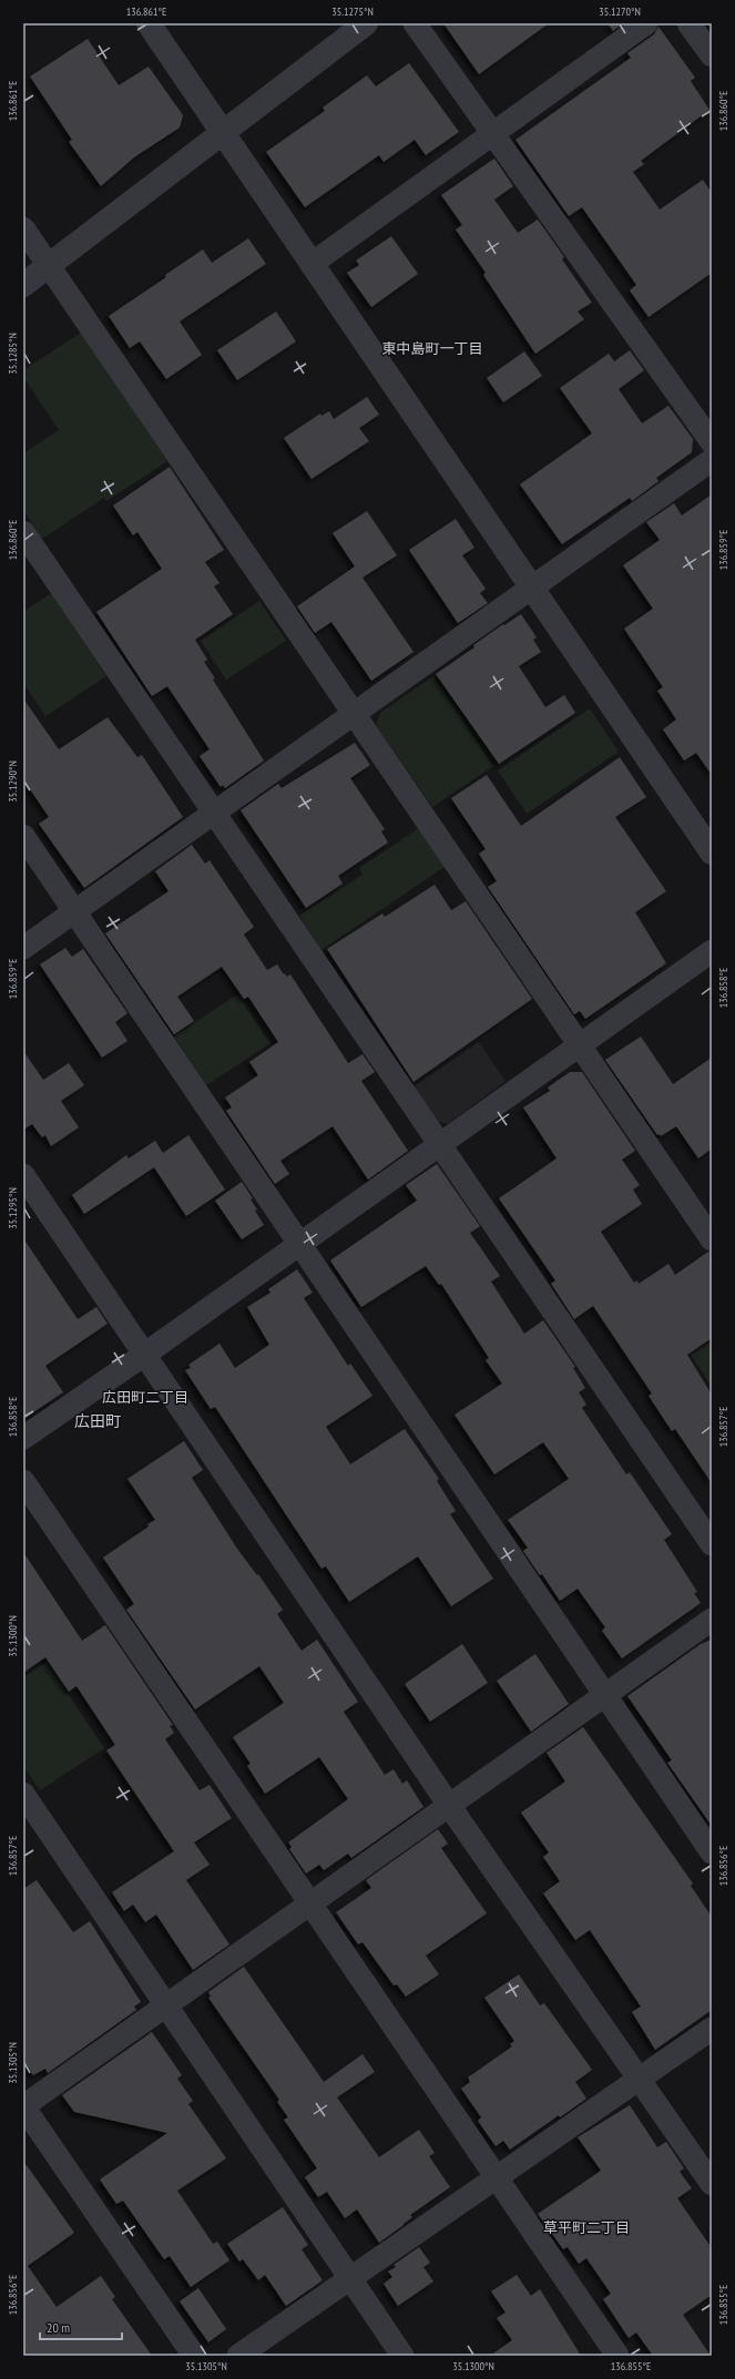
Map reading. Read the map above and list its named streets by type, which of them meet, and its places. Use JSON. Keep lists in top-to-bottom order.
{
  "districts": [
    "東中島町一丁目",
    "広田町二丁目",
    "広田町",
    "草平町二丁目"
  ],
  "scale_bar": "20 m",
  "coordinates": [
    "136.861°E",
    "35.1275°N",
    "35.1270°N",
    "136.860°E",
    "35.1285°N",
    "136.859°E",
    "35.1290°N",
    "136.858°E",
    "35.1295°N",
    "136.857°E",
    "35.1300°N",
    "136.856°E",
    "35.1305°N",
    "136.855°E"
  ]
}
